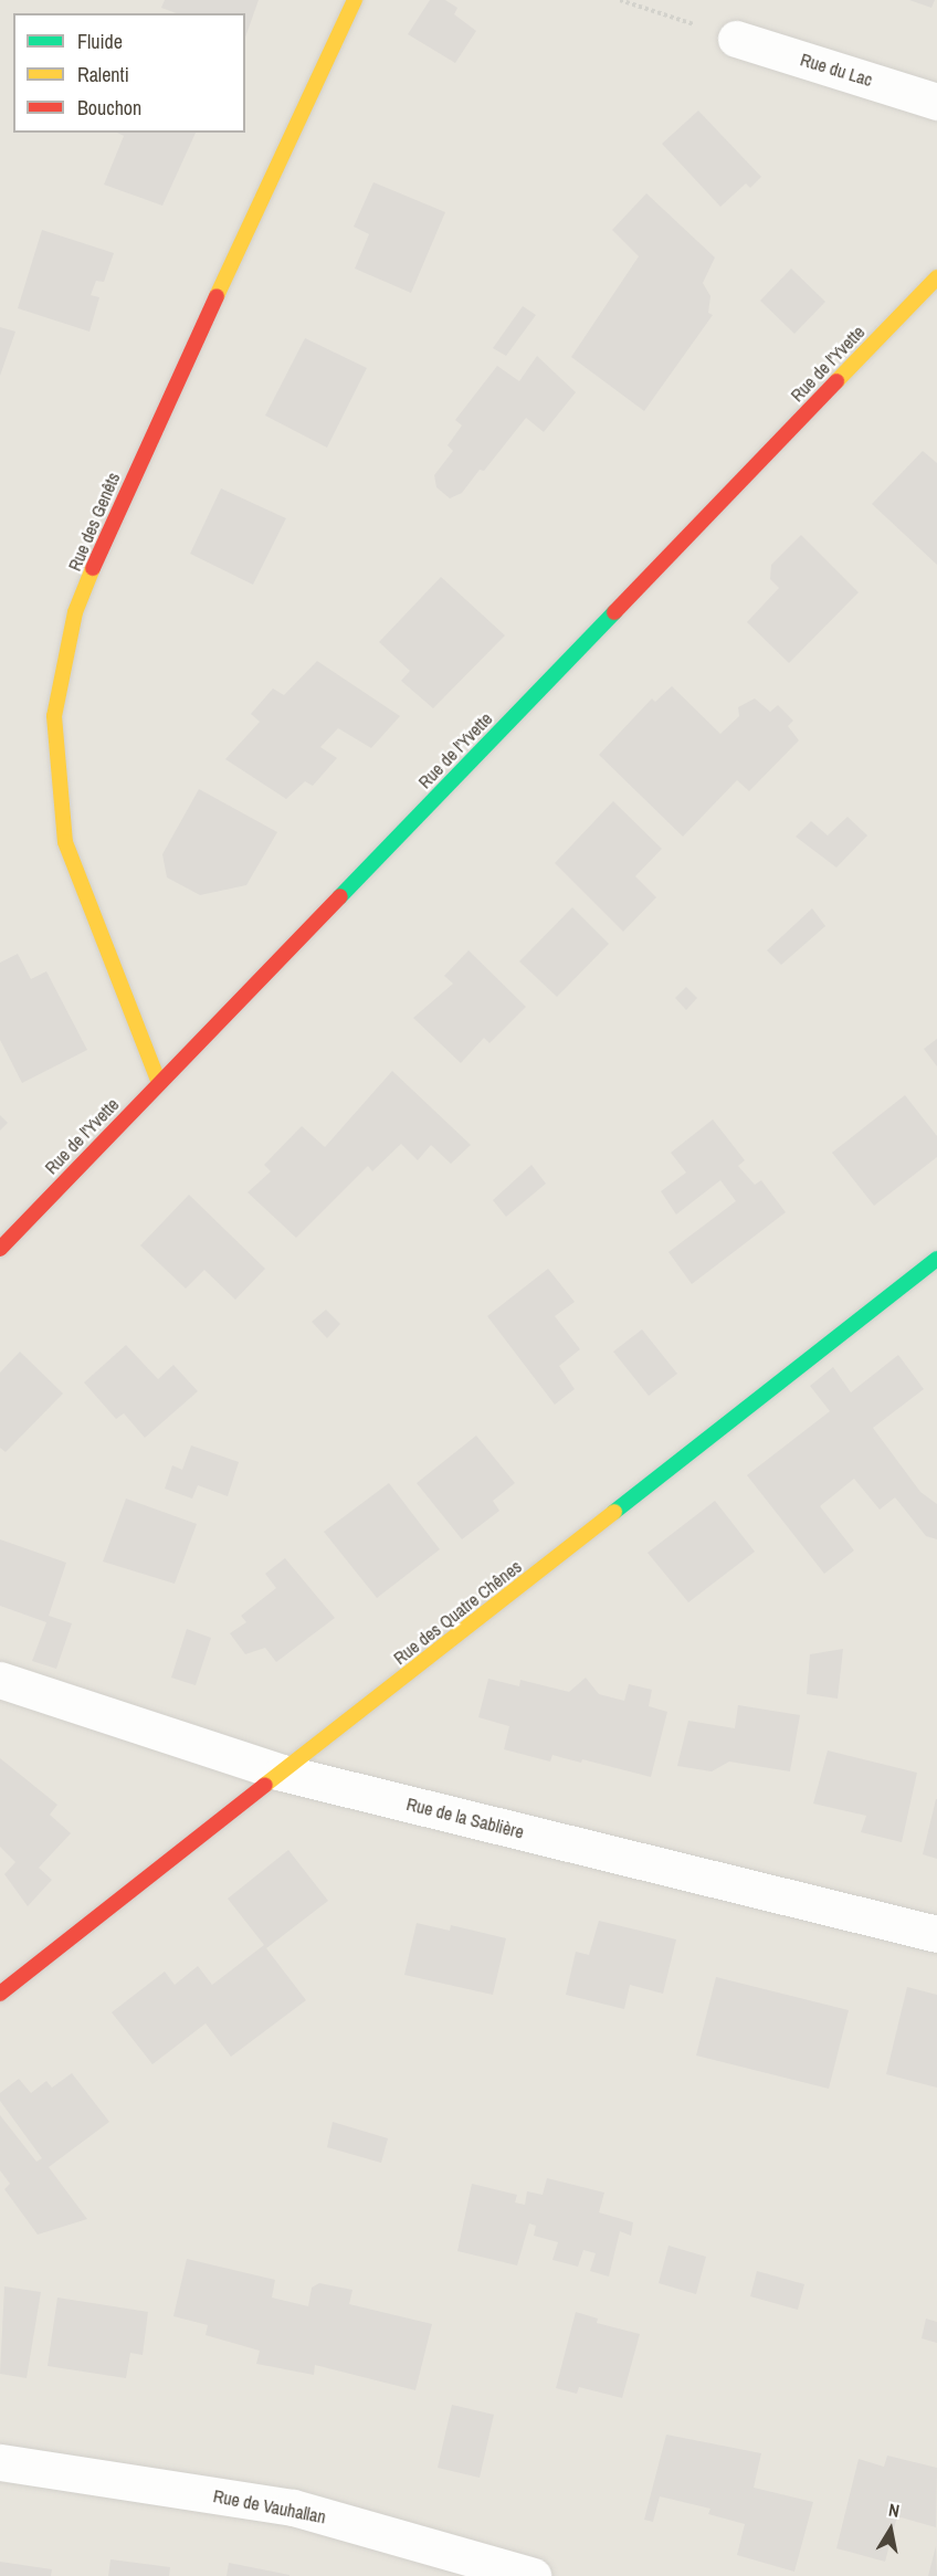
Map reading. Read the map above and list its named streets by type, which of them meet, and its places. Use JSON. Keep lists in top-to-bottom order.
{
  "streets": {
    "street": [
      "Rue du Lac",
      "Rue de l'Yvette",
      "Rue des Genêts",
      "Rue des Quatre Chênes",
      "Rue de la Sablière",
      "Rue de Vauhallan"
    ]
  },
  "crossings": [
    ["Rue de l'Yvette", "Rue des Genêts"],
    ["Rue des Quatre Chênes", "Rue de la Sablière"]
  ],
  "legend": ["Fluide", "Ralenti", "Bouchon"],
  "north": "top"
}
